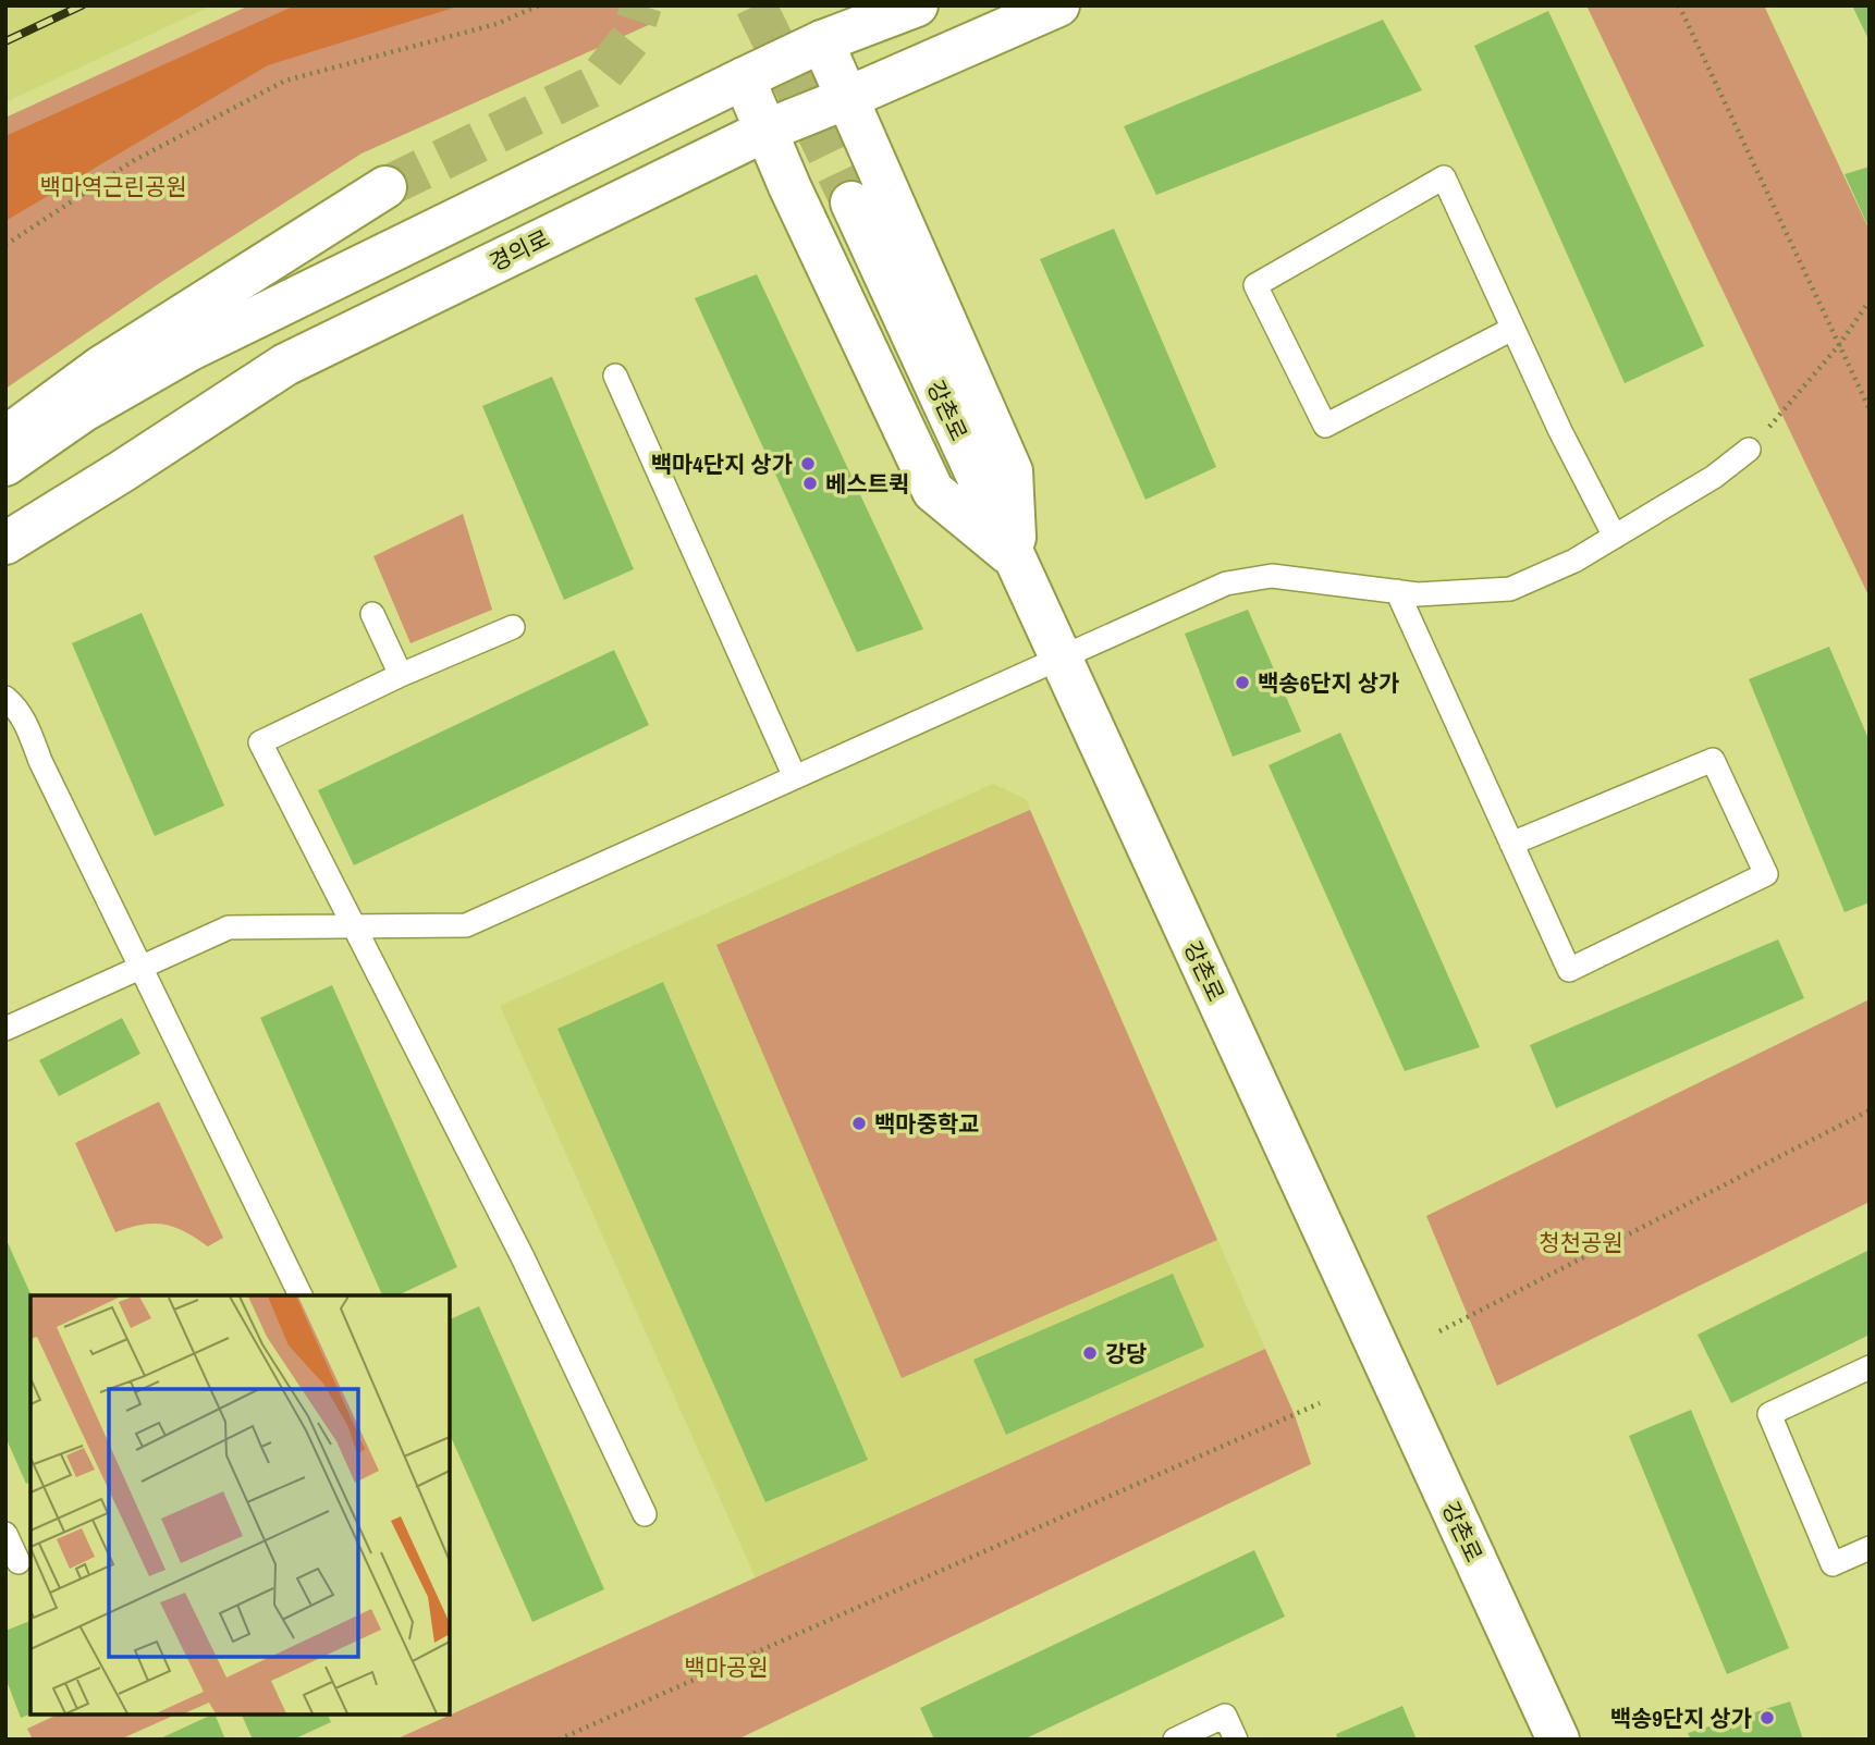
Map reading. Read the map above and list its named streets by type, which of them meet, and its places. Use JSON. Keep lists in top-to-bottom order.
{
  "streets": {
    "main road": ["경의로", "강촌로"]
  },
  "parks": ["백마역근린공원", "청천공원", "백마공원"],
  "places": [
    "백마4단지 상가",
    "베스트퀵",
    "백송6단지 상가",
    "백마중학교",
    "강당",
    "백송9단지 상가"
  ]
}
